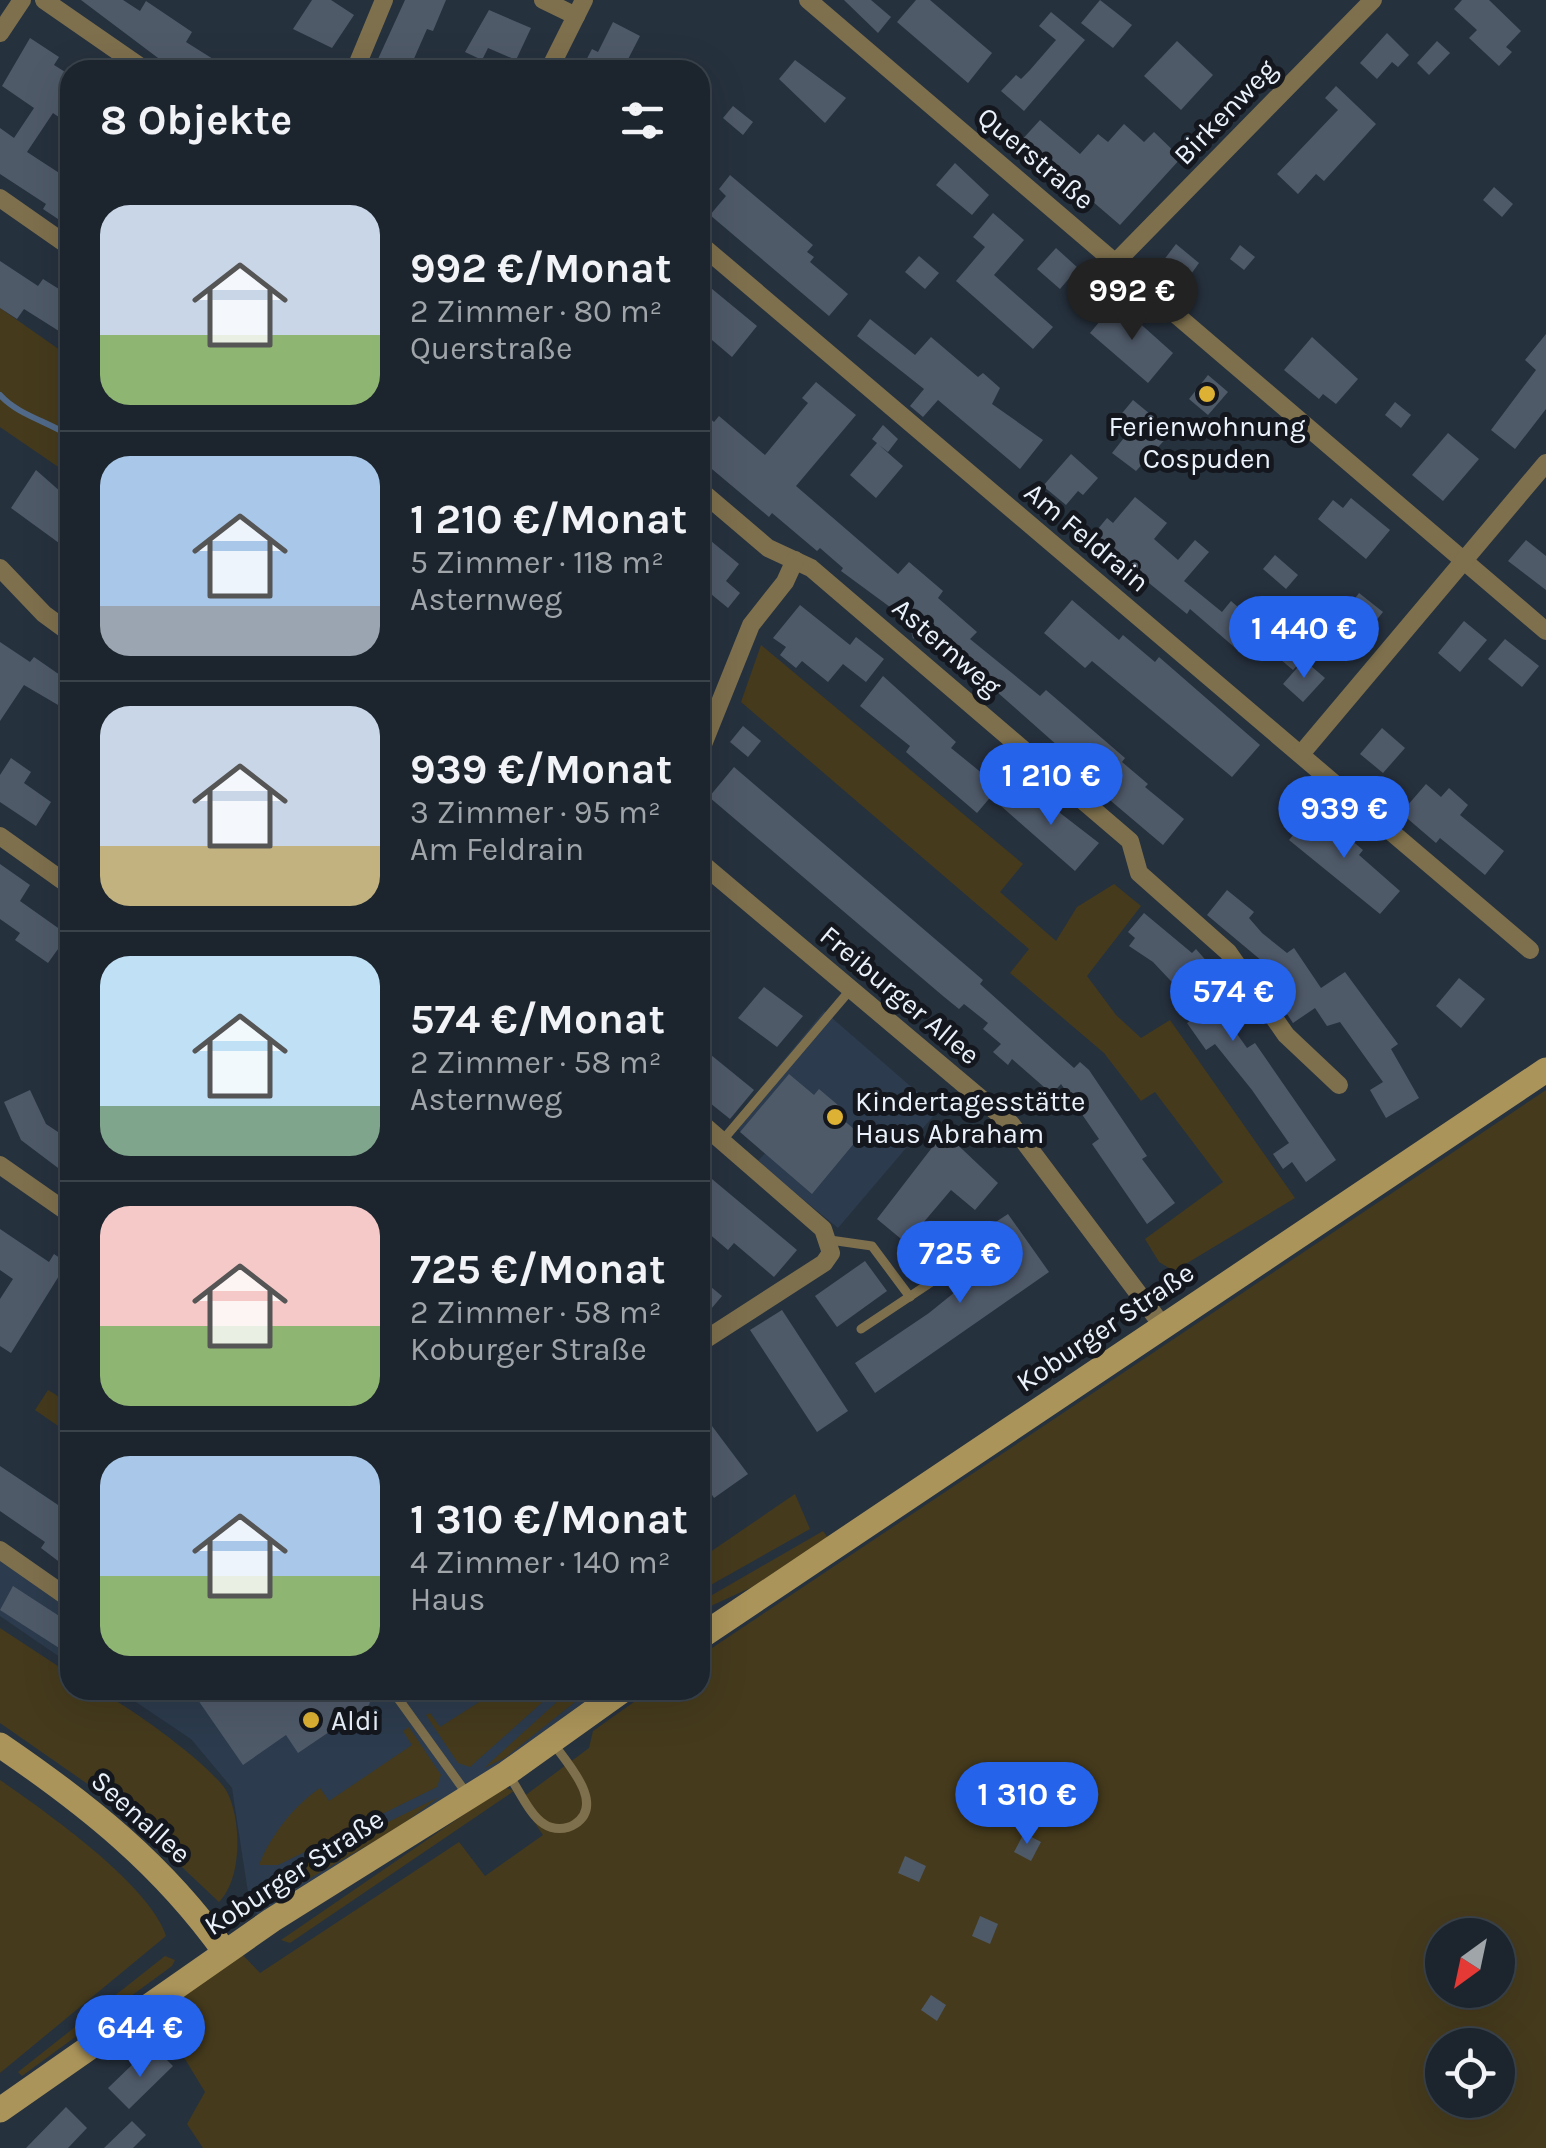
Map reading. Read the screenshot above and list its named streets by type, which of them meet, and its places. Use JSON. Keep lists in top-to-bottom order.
{
  "streets": {
    "main road": ["Koburger Straße", "Seenallee"],
    "street": [
      "Birkenweg",
      "Querstraße",
      "Am Feldrain",
      "Asternweg",
      "Freiburger Allee"
    ]
  },
  "crossings": [
    ["Birkenweg", "Querstraße"],
    ["Freiburger Allee", "Koburger Straße"],
    ["Koburger Straße", "Seenallee"]
  ],
  "places": ["Ferienwohnung Cospuden", "Kindertagesstätte Haus Abraham", "Aldi"],
  "north": "bottom left",
  "page": {
    "heading": "8 Objekte",
    "list": [
      {
        "name": "992 €/Monat",
        "note": "2 Zimmer · 80 m² · Querstraße"
      },
      {
        "name": "1 210 €/Monat",
        "note": "5 Zimmer · 118 m² · Asternweg"
      },
      {
        "name": "939 €/Monat",
        "note": "3 Zimmer · 95 m² · Am Feldrain"
      },
      {
        "name": "574 €/Monat",
        "note": "2 Zimmer · 58 m² · Asternweg"
      },
      {
        "name": "725 €/Monat",
        "note": "2 Zimmer · 58 m² · Koburger Straße"
      },
      {
        "name": "1 310 €/Monat",
        "note": "4 Zimmer · 140 m² · Haus"
      }
    ],
    "price": [
      "992 €",
      "1 440 €",
      "1 210 €",
      "939 €",
      "574 €",
      "725 €",
      "1 310 €",
      "644 €"
    ]
  }
}
